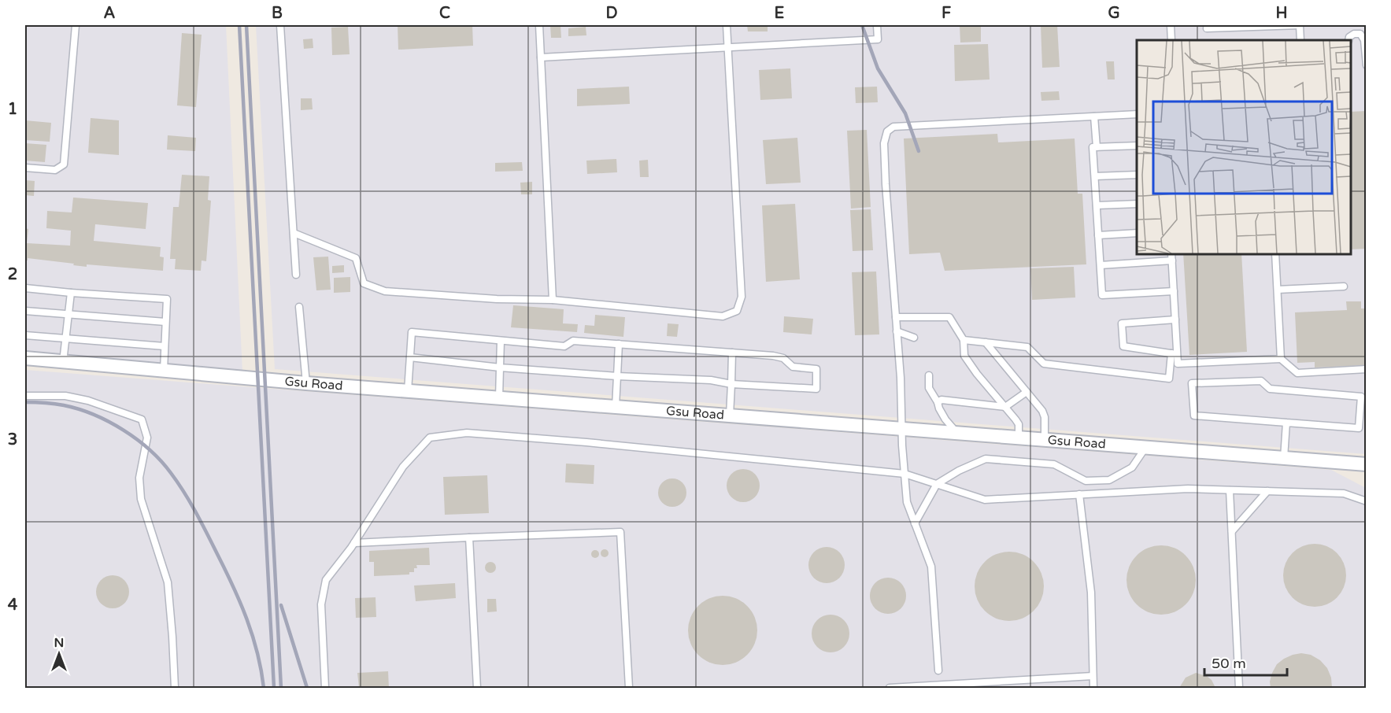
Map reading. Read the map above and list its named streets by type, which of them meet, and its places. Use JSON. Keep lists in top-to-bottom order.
{
  "streets": {
    "street": ["Gsu Road"]
  },
  "scale_bar": "50 m",
  "north": "top",
  "grid": {
    "columns": [
      "A",
      "B",
      "C",
      "D",
      "E",
      "F",
      "G",
      "H"
    ],
    "rows": [
      "1",
      "2",
      "3",
      "4"
    ]
  }
}
